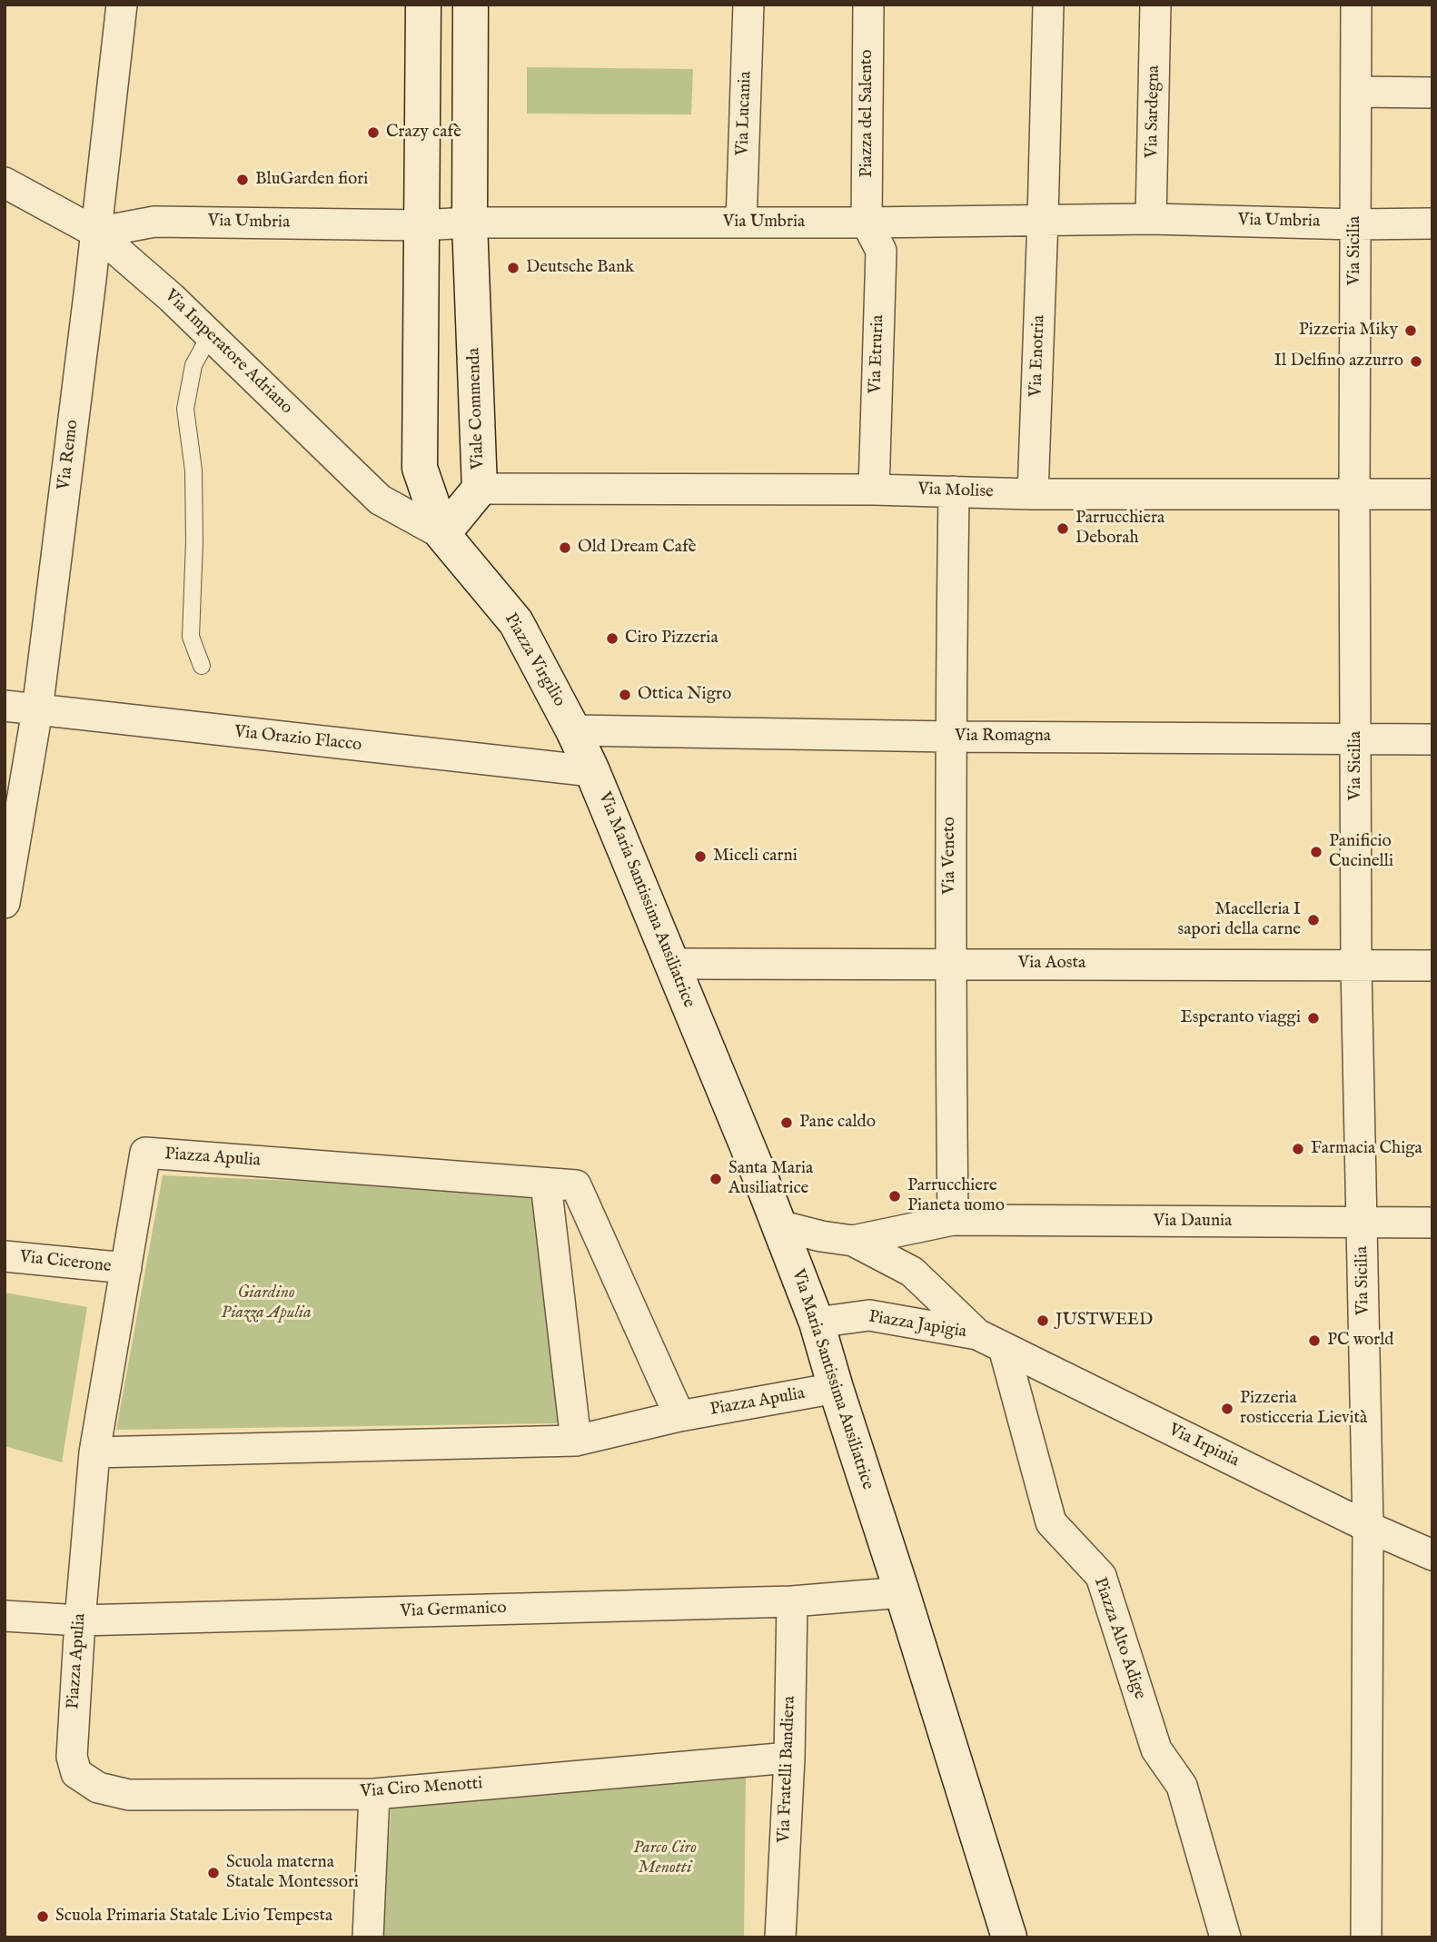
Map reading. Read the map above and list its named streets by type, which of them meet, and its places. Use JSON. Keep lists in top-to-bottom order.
{
  "streets": {
    "street": [
      "Via Sardegna",
      "Via Lucania",
      "Piazza del Salento",
      "Via Umbria",
      "Via Sicilia",
      "Via Imperatore Adriano",
      "Via Etruria",
      "Via Enotria",
      "Viale Commenda",
      "Via Remo",
      "Via Molise",
      "Piazza Virgilio",
      "Via Romagna",
      "Via Orazio Flacco",
      "Via Veneto",
      "Via Maria Santissima Ausiliatrice",
      "Via Aosta",
      "Piazza Apulia",
      "Via Daunia",
      "Via Cicerone",
      "Piazza Japigia",
      "Via Irpinia",
      "Via Germanico",
      "Piazza Alto Adige",
      "Via Fratelli Bandiera",
      "Via Ciro Menotti"
    ]
  },
  "crossings": [
    ["Via Sardegna", "Via Umbria"],
    ["Via Lucania", "Via Umbria"],
    ["Piazza del Salento", "Via Umbria"],
    ["Piazza del Salento", "Via Etruria"],
    ["Via Umbria", "Via Sicilia"],
    ["Via Umbria", "Via Imperatore Adriano"],
    ["Via Umbria", "Via Etruria"],
    ["Via Umbria", "Via Enotria"],
    ["Via Umbria", "Viale Commenda"],
    ["Via Umbria", "Via Remo"],
    ["Via Sicilia", "Via Molise"],
    ["Via Sicilia", "Via Romagna"],
    ["Via Sicilia", "Via Aosta"],
    ["Via Sicilia", "Via Daunia"],
    ["Via Sicilia", "Via Irpinia"],
    ["Via Imperatore Adriano", "Viale Commenda"],
    ["Via Imperatore Adriano", "Via Remo"],
    ["Via Imperatore Adriano", "Piazza Virgilio"],
    ["Via Etruria", "Via Molise"],
    ["Via Enotria", "Via Molise"],
    ["Viale Commenda", "Via Molise"],
    ["Viale Commenda", "Piazza Virgilio"],
    ["Via Remo", "Via Orazio Flacco"],
    ["Via Molise", "Via Veneto"],
    ["Piazza Virgilio", "Via Romagna"],
    ["Piazza Virgilio", "Via Maria Santissima Ausiliatrice"],
    ["Via Romagna", "Via Veneto"],
    ["Via Romagna", "Via Maria Santissima Ausiliatrice"],
    ["Via Orazio Flacco", "Via Maria Santissima Ausiliatrice"],
    ["Via Veneto", "Via Aosta"],
    ["Via Veneto", "Via Daunia"],
    ["Via Veneto", "Piazza Japigia"],
    ["Via Maria Santissima Ausiliatrice", "Via Aosta"],
    ["Via Maria Santissima Ausiliatrice", "Piazza Apulia"],
    ["Via Maria Santissima Ausiliatrice", "Piazza Japigia"],
    ["Via Maria Santissima Ausiliatrice", "Via Germanico"],
    ["Piazza Apulia", "Via Cicerone"],
    ["Piazza Apulia", "Via Germanico"],
    ["Piazza Apulia", "Via Ciro Menotti"],
    ["Via Daunia", "Piazza Japigia"],
    ["Piazza Japigia", "Via Irpinia"],
    ["Via Irpinia", "Piazza Alto Adige"],
    ["Via Germanico", "Via Fratelli Bandiera"],
    ["Via Fratelli Bandiera", "Via Ciro Menotti"]
  ],
  "parks": ["Giardino Piazza Apulia", "Parco Ciro Menotti"],
  "places": [
    "Crazy cafè",
    "BluGarden fiori",
    "Deutsche Bank",
    "Pizzeria Miky",
    "Il Delfino azzurro",
    "Parrucchiera Deborah",
    "Old Dream Cafè",
    "Ciro Pizzeria",
    "Ottica Nigro",
    "Panificio Cucinelli",
    "Miceli carni",
    "Macelleria I sapori della carne",
    "Esperanto viaggi",
    "Pane caldo",
    "Farmacia Chiga",
    "Santa Maria Ausiliatrice",
    "Parrucchiere Pianeta uomo",
    "JUSTWEED",
    "PC world",
    "Pizzeria rosticceria Lievità",
    "Scuola materna Statale Montessori",
    "Scuola Primaria Statale Livio Tempesta"
  ]
}
